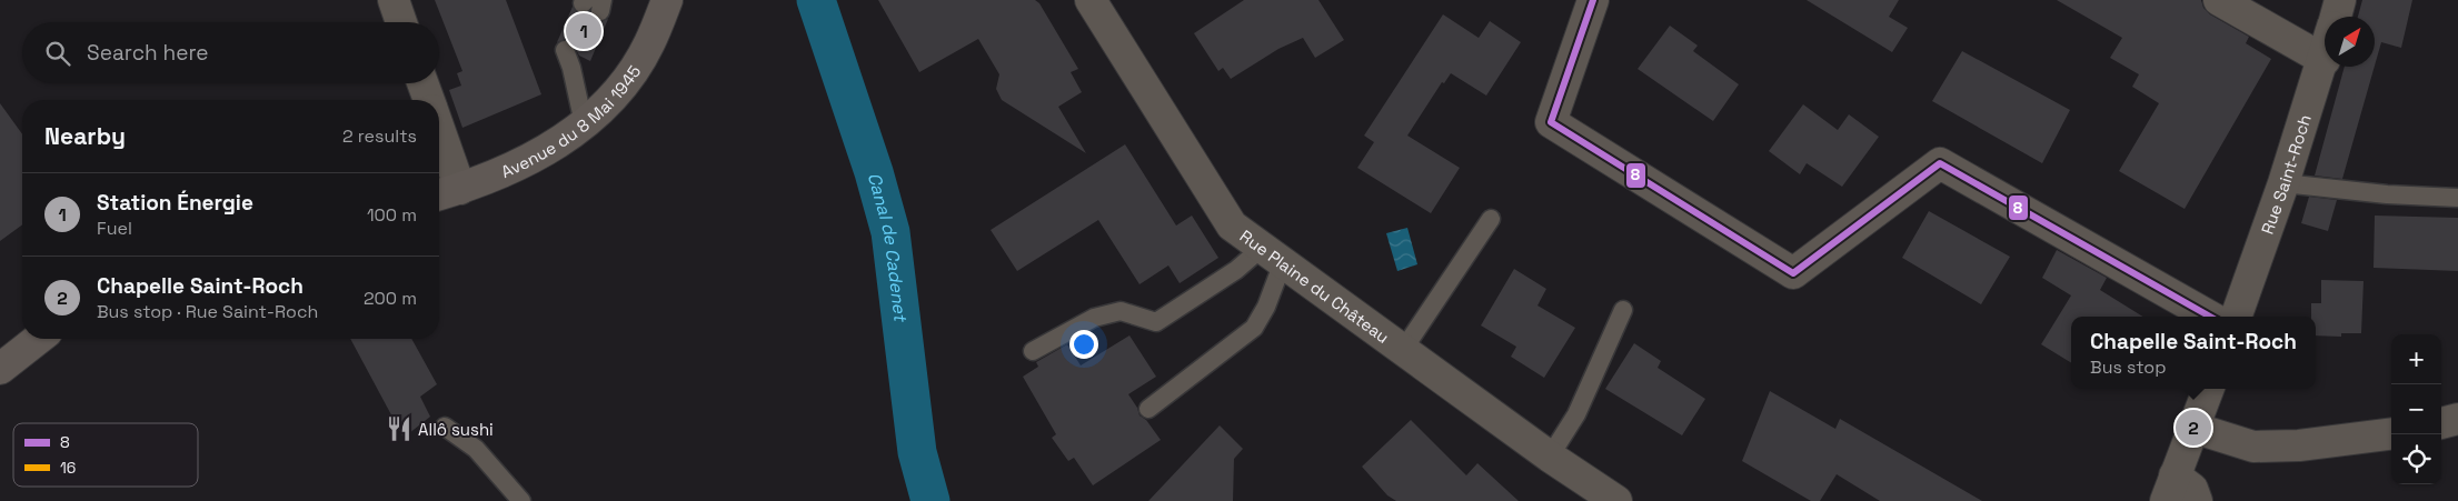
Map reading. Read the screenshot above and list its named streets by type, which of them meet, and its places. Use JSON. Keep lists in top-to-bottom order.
{
  "streets": {
    "main road": ["Avenue du 8 Mai 1945"],
    "street": ["Rue Saint-Roch", "Rue Plaine du Château"]
  },
  "water": ["Canal de Cadenet"],
  "places": {
    "restaurant": ["Allô sushi"]
  },
  "lines": ["transit line 8"],
  "legend": ["8", "16"],
  "north": "top right",
  "page": {
    "pins": ["1", "2"],
    "search": "Search here",
    "heading": ["Nearby", "2 results"],
    "list": [
      {
        "mark": "1",
        "name": "Station Énergie",
        "note": "Fuel",
        "value": "100 m"
      },
      {
        "mark": "2",
        "name": "Chapelle Saint-Roch",
        "note": "Bus stop · Rue Saint-Roch",
        "value": "200 m"
      }
    ],
    "popup": ["Chapelle Saint-Roch", "Bus stop"],
    "map_buttons": ["+", "−"]
  }
}
